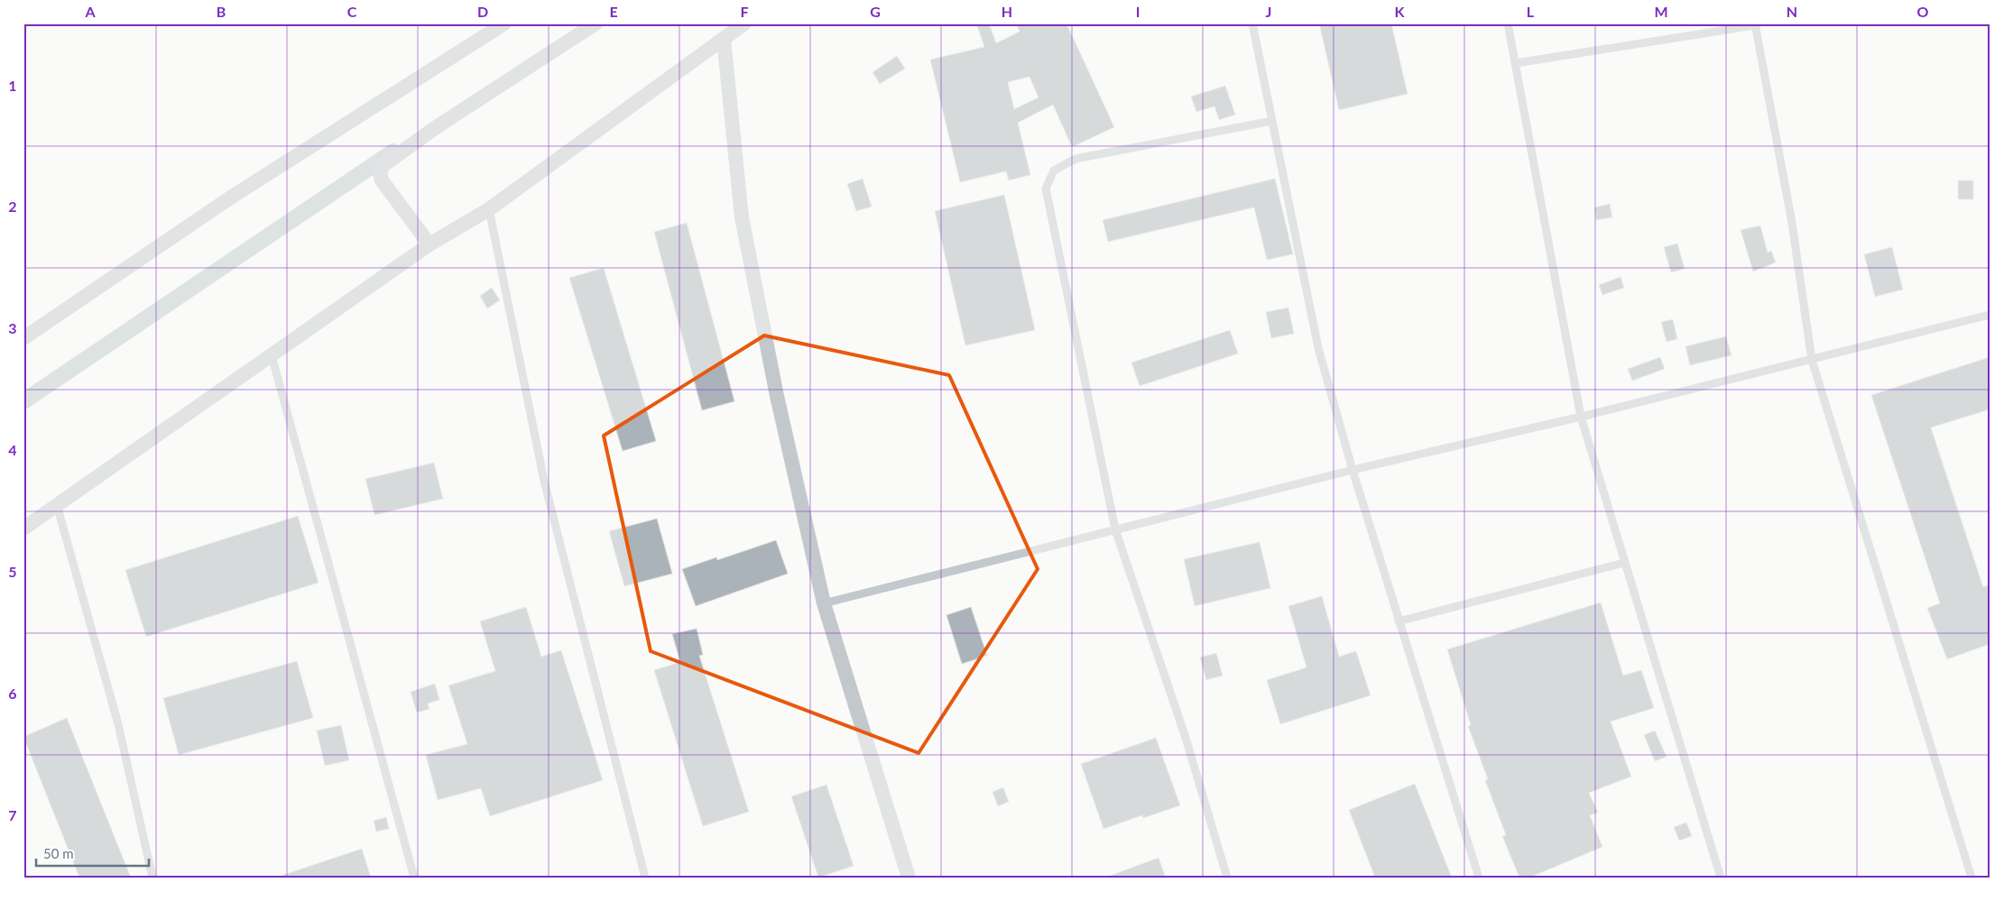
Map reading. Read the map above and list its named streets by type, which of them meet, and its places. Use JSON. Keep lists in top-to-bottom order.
{
  "scale_bar": "50 m",
  "grid": {
    "columns": [
      "A",
      "B",
      "C",
      "D",
      "E",
      "F",
      "G",
      "H",
      "I",
      "J",
      "K",
      "L",
      "M",
      "N",
      "O"
    ],
    "rows": [
      "1",
      "2",
      "3",
      "4",
      "5",
      "6",
      "7"
    ]
  }
}
